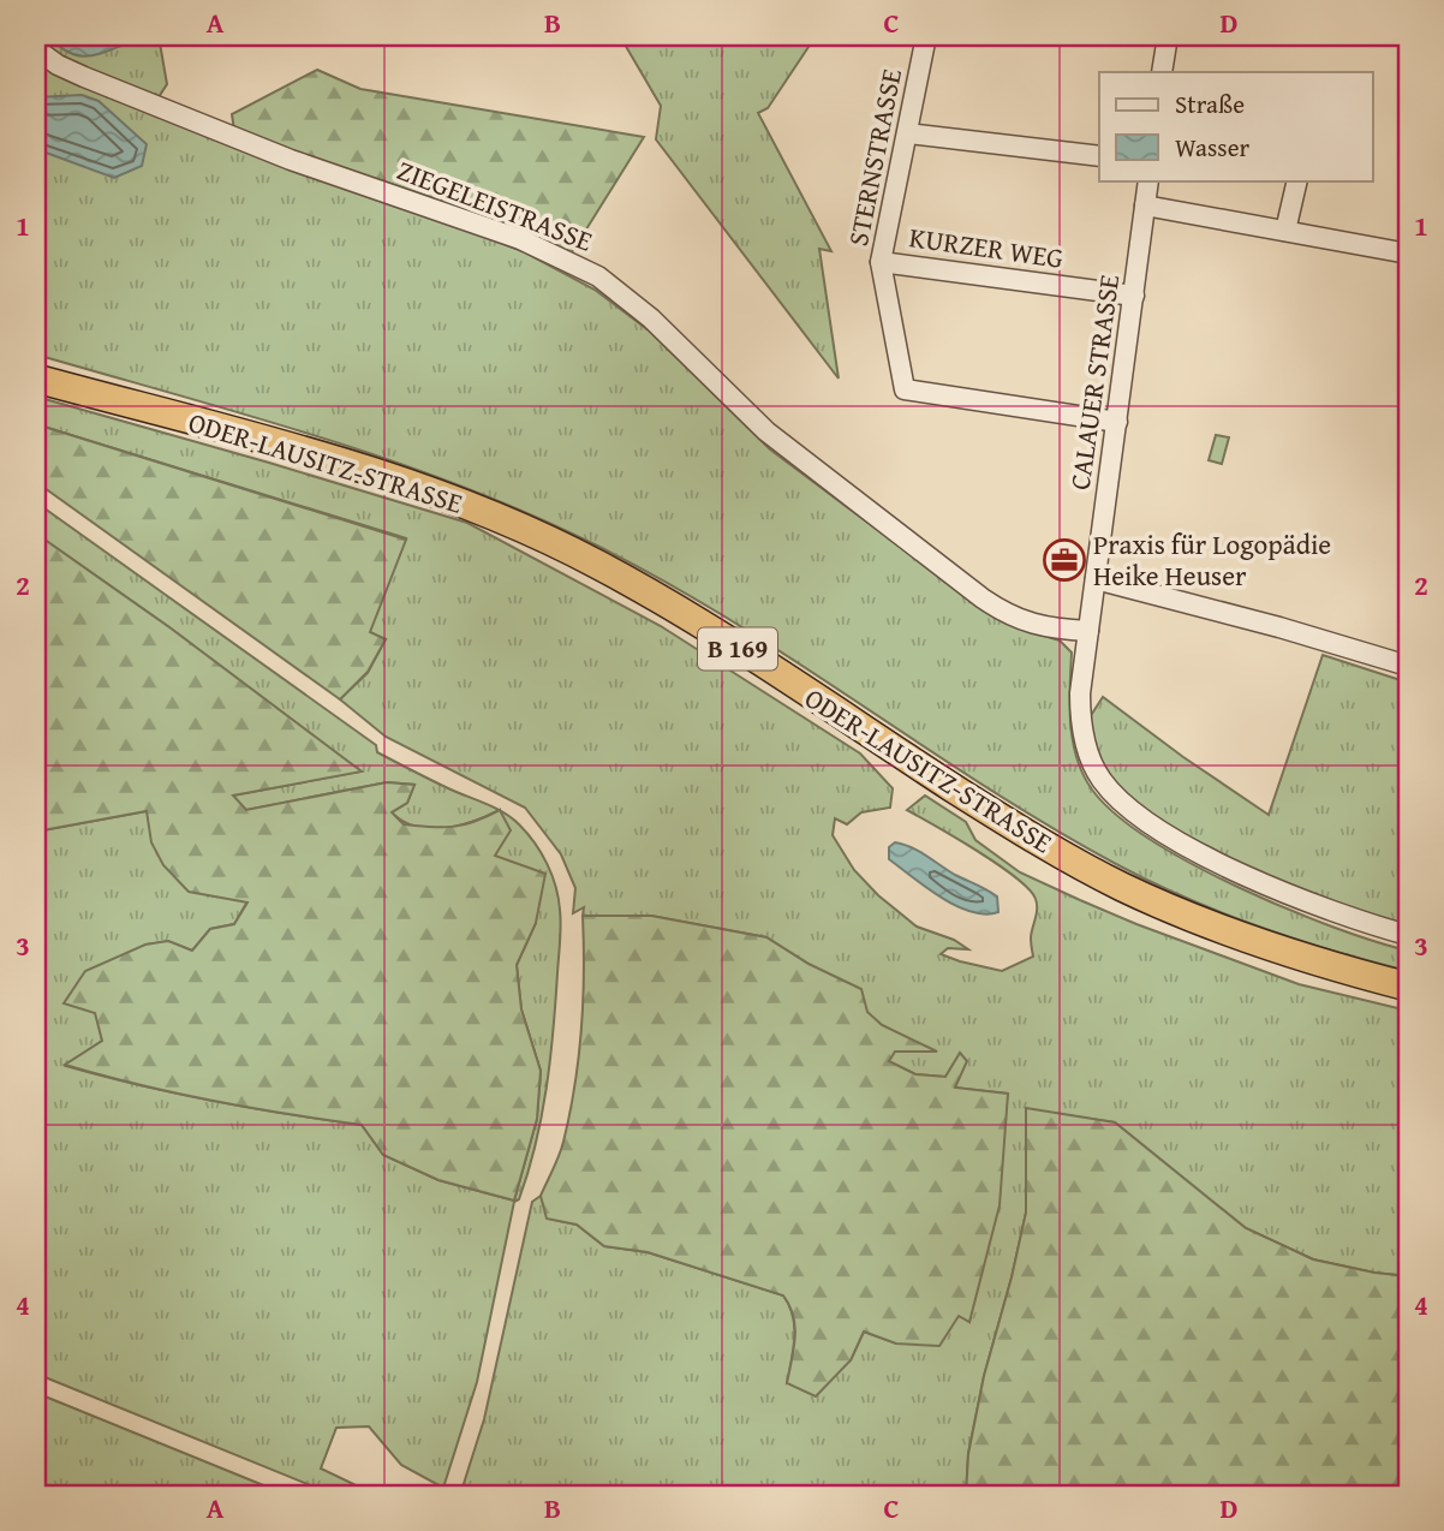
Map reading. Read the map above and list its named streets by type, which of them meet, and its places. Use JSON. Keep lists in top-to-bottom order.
{
  "streets": {
    "highway": ["ODER-LAUSITZ-STRASSE", "B 169"],
    "street": [
      "STERNSTRASSE",
      "ZIEGELEISTRASSE",
      "KURZER WEG",
      "CALAUER STRASSE"
    ]
  },
  "crossings": [
    ["STERNSTRASSE", "KURZER WEG"],
    ["STERNSTRASSE", "CALAUER STRASSE"],
    ["ZIEGELEISTRASSE", "CALAUER STRASSE"],
    ["KURZER WEG", "CALAUER STRASSE"]
  ],
  "places": {
    "office": ["Praxis für Logopädie Heike Heuser"]
  },
  "legend": ["Straße", "Wasser"],
  "grid": {
    "columns": [
      "A",
      "B",
      "C",
      "D"
    ],
    "rows": [
      "1",
      "2",
      "3",
      "4"
    ]
  }
}
